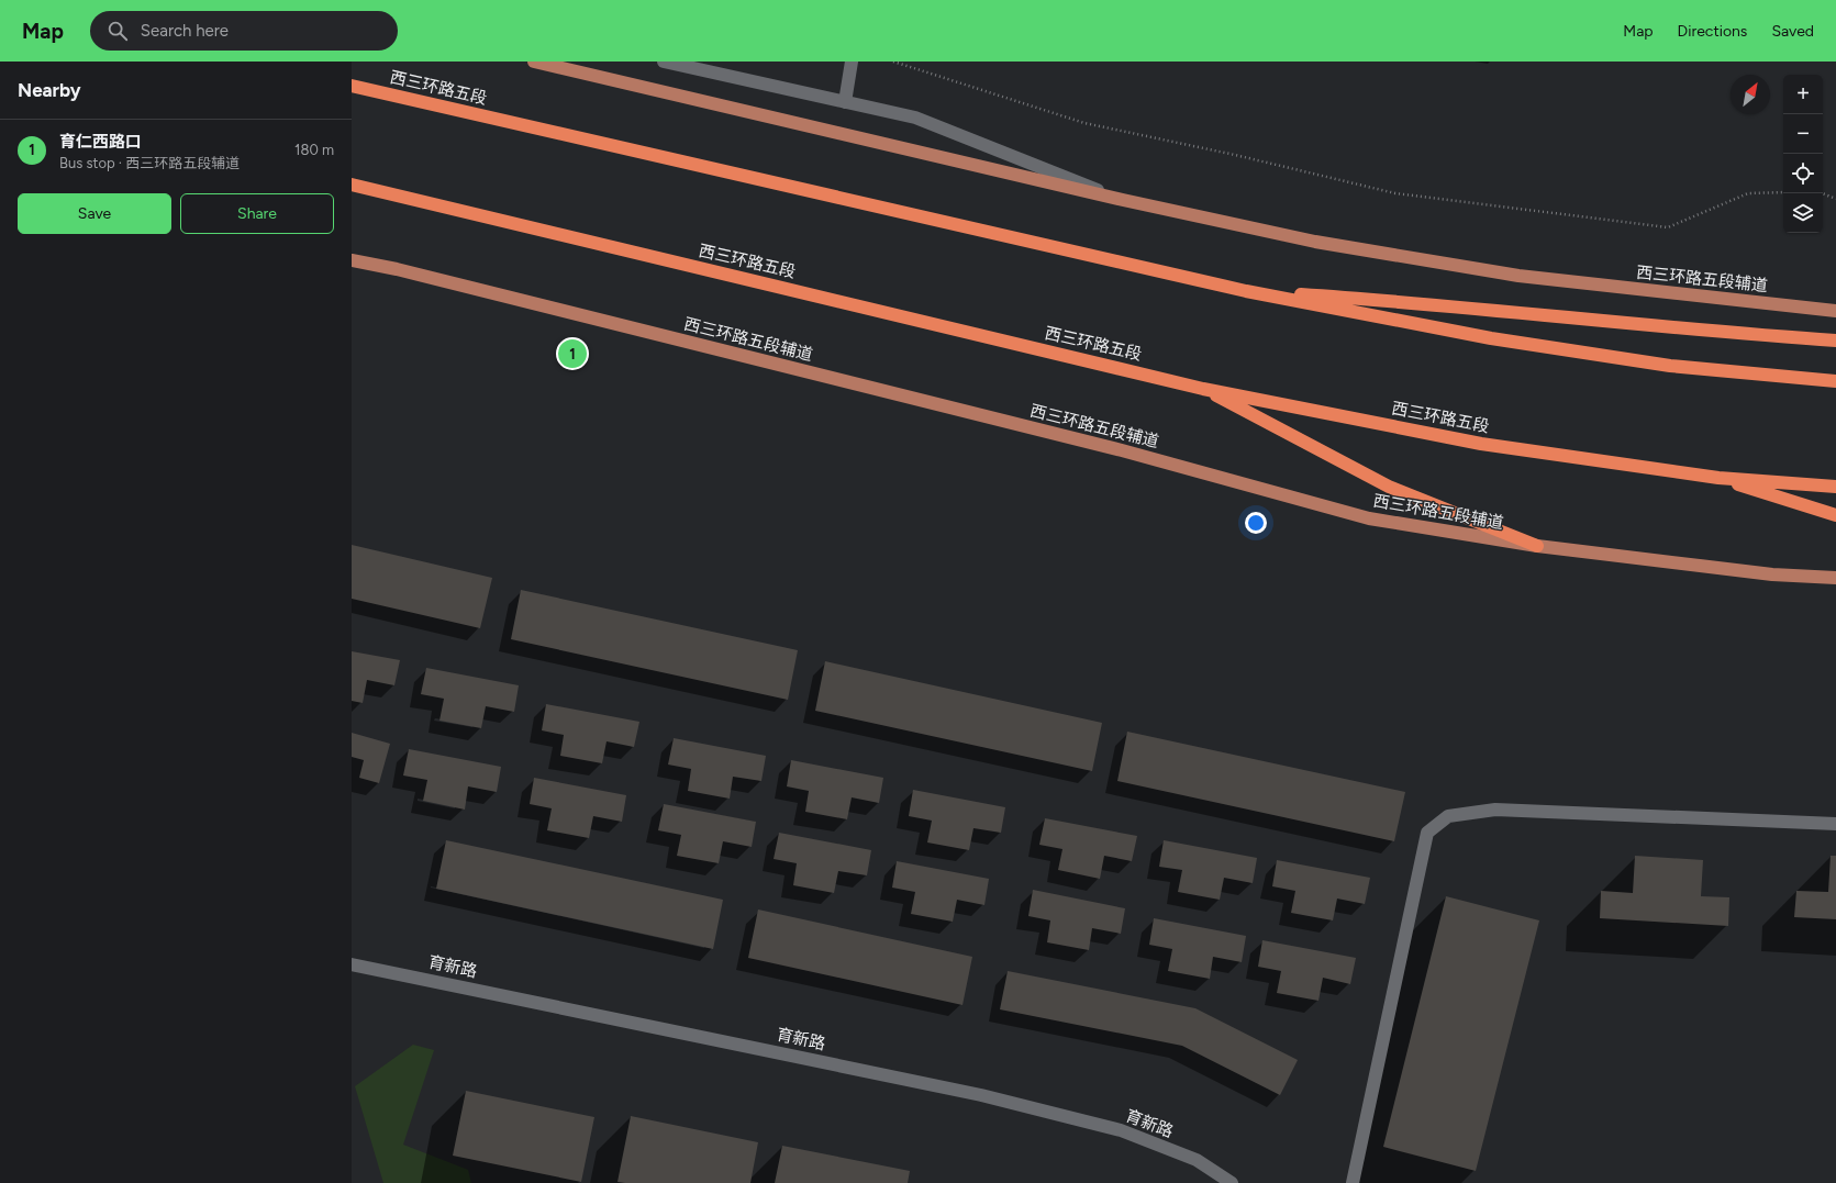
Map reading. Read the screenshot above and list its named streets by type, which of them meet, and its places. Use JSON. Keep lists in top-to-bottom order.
{
  "streets": {
    "highway": ["西三环路五段"],
    "main road": ["西三环路五段辅道"],
    "street": ["育新路"]
  },
  "north": "top right",
  "page": {
    "header": "Map",
    "search": "Search here",
    "nav": ["Map", "Directions", "Saved"],
    "heading": "Nearby",
    "map_buttons": ["+", "−"],
    "list": [
      {
        "mark": "1",
        "name": "育仁西路口",
        "note": "Bus stop · 西三环路五段辅道",
        "value": "180 m"
      }
    ],
    "buttons": ["Save", "Share"],
    "pins": "1"
  }
}
